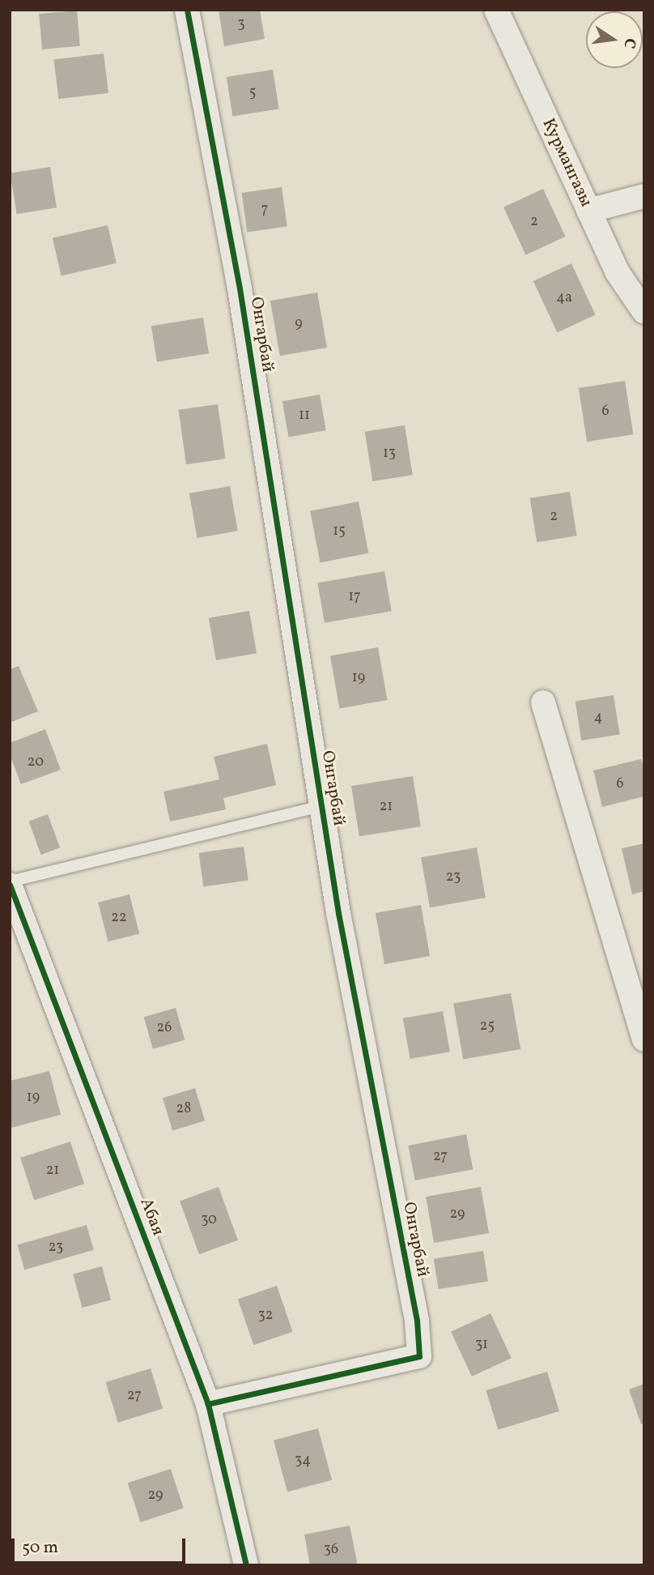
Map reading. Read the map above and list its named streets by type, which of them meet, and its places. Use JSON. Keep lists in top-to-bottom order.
{
  "streets": {
    "street": ["Курмангазы", "Онгарбай", "Абая"]
  },
  "crossings": [
    ["Онгарбай", "Абая"]
  ],
  "house_numbers": [
    "3",
    "5",
    "7",
    "2",
    "4а",
    "9",
    "6",
    "11",
    "13",
    "2",
    "15",
    "17",
    "19",
    "4",
    "20",
    "6",
    "21",
    "23",
    "22",
    "25",
    "26",
    "19",
    "28",
    "27",
    "21",
    "29",
    "30",
    "23",
    "32",
    "31",
    "27",
    "34",
    "29",
    "36"
  ],
  "scale_bar": "50 m",
  "north": "right"
}
